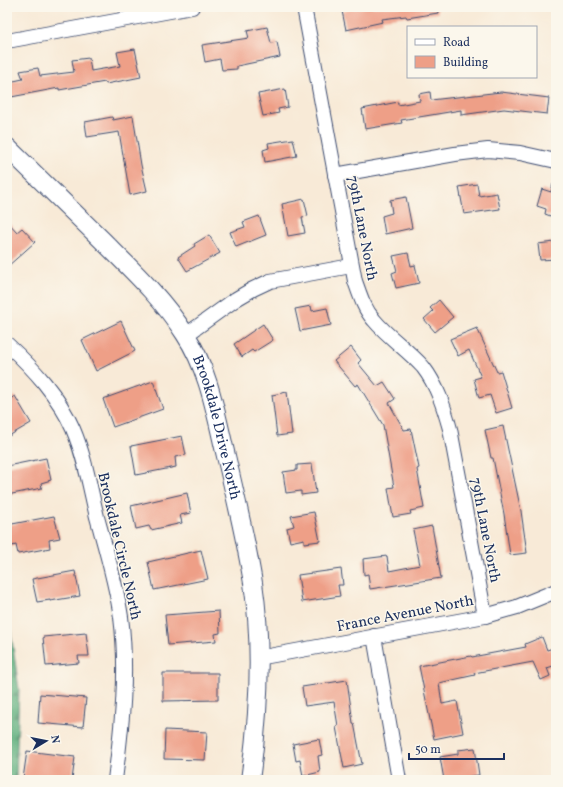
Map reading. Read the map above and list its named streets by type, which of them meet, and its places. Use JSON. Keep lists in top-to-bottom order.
{
  "streets": {
    "street": [
      "79th Lane North",
      "Brookdale Drive North",
      "Brookdale Circle North",
      "France Avenue North"
    ]
  },
  "crossings": [
    ["79th Lane North", "France Avenue North"],
    ["Brookdale Drive North", "France Avenue North"]
  ],
  "legend": ["Road", "Building"],
  "scale_bar": "50 m",
  "north": "right"
}
